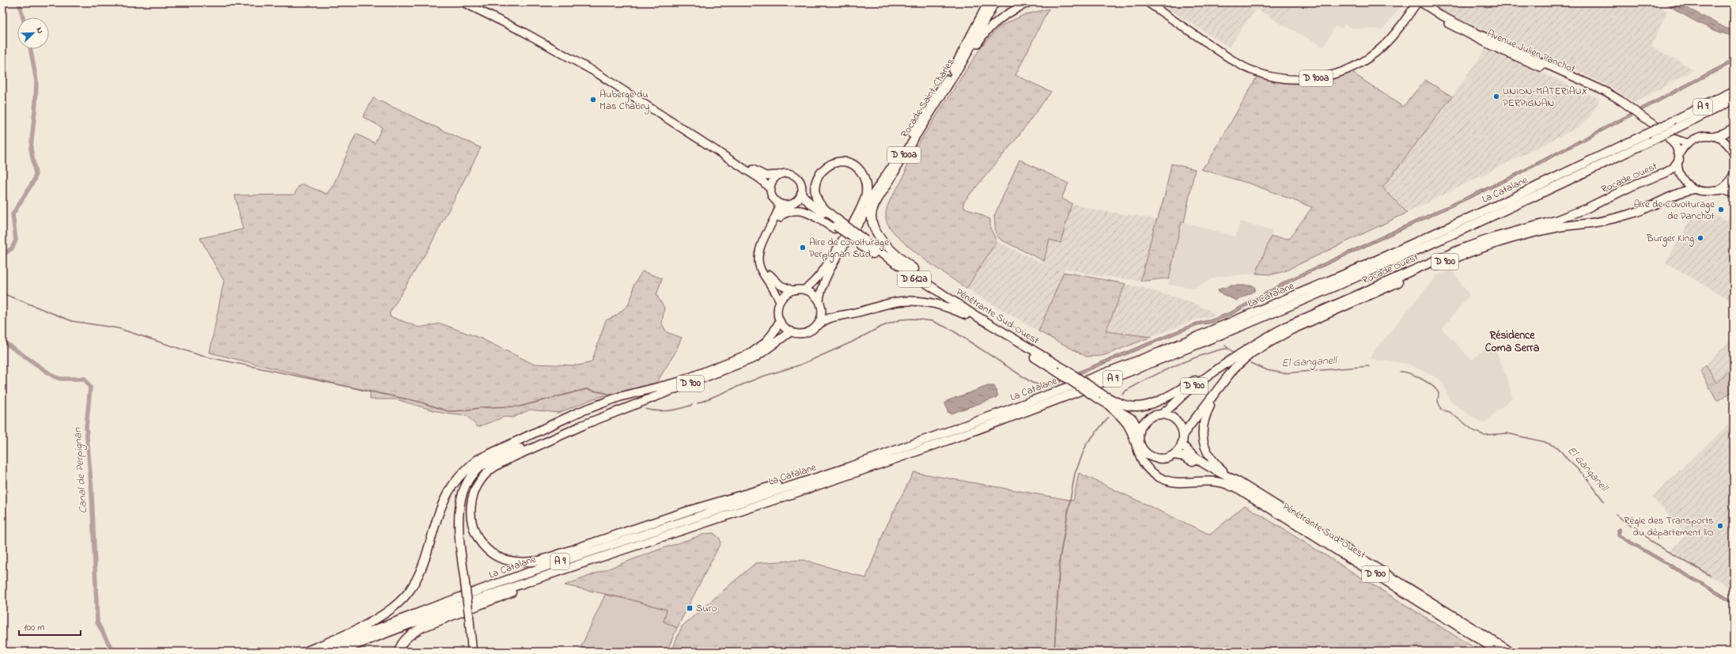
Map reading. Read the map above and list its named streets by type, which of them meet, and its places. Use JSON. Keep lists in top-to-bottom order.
{
  "streets": {
    "highway": [
      "D 900a",
      "A 9",
      "Rocade Ouest",
      "La Catalane",
      "D 900",
      "D 612a",
      "Pénétrante Sud-Ouest"
    ],
    "main road": ["Avenue Julien Panchot", "Rocade Saint-Charles"]
  },
  "crossings": [
    ["Avenue Julien Panchot", "D 900a"],
    ["Avenue Julien Panchot", "Rocade Ouest"],
    ["D 900a", "Rocade Saint-Charles"],
    ["D 900a", "Pénétrante Sud-Ouest"],
    ["Rocade Saint-Charles", "D 900"],
    ["Rocade Ouest", "Pénétrante Sud-Ouest"],
    ["D 612a", "Pénétrante Sud-Ouest"]
  ],
  "districts": ["Résidence Coma Serra"],
  "water": ["El Ganganell", "Canal de Perpignan"],
  "places": {
    "other": [
      "UNION-MATERIAUX PERPIGNAN",
      "Auberge du Mas Chabry",
      "Aire de Covoiturage de Panchot",
      "Burger King",
      "Aire de covoiturage Perpignan Sud",
      "Régie des Transports du département liO"
    ],
    "transit": ["Suro"]
  },
  "scale_bar": "100 m",
  "north": "top right"
}
